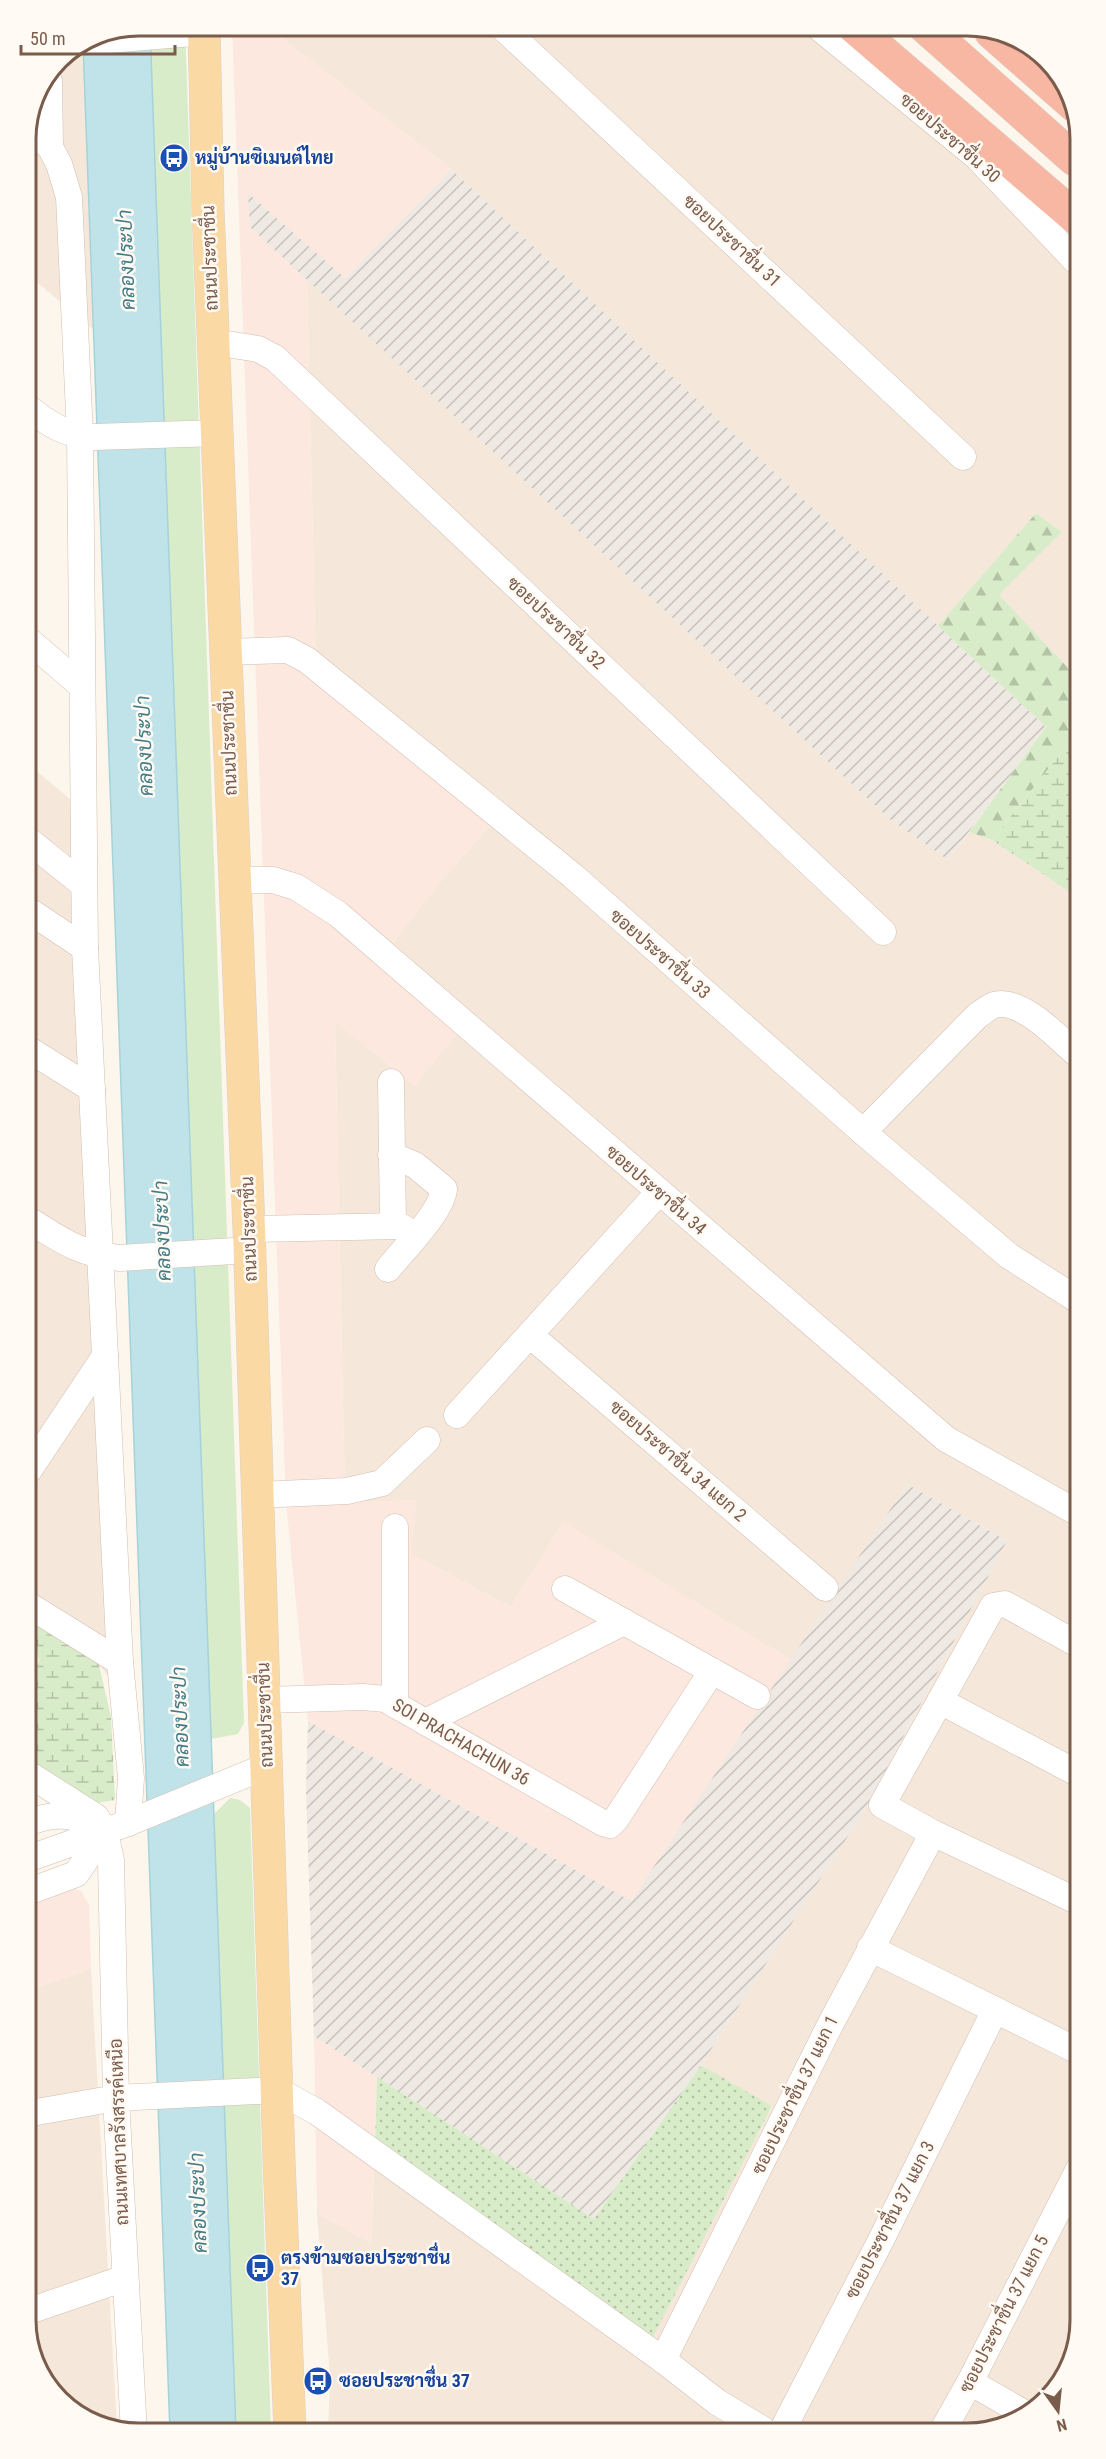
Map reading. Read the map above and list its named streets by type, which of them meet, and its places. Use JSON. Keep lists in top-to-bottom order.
{
  "streets": {
    "main road": ["ถนนประชาชื่น"],
    "street": [
      "ซอยประชาชื่น 30",
      "ซอยประชาชื่น 31",
      "ซอยประชาชื่น 32",
      "ซอยประชาชื่น 33",
      "ซอยประชาชื่น 34",
      "ซอยประชาชื่น 34 แยก 2",
      "SOI PRACHACHUN 36",
      "ซอยประชาชื่น 37 แยก 1",
      "ถนนเทศบาลรังสรรค์เหนือ",
      "ซอยประชาชื่น 37 แยก 3",
      "ซอยประชาชื่น 37 แยก 5"
    ]
  },
  "crossings": [
    ["ถนนประชาชื่น", "ซอยประชาชื่น 32"],
    ["ถนนประชาชื่น", "ซอยประชาชื่น 33"],
    ["ถนนประชาชื่น", "ซอยประชาชื่น 34"],
    ["ถนนประชาชื่น", "SOI PRACHACHUN 36"]
  ],
  "water": ["คลองประปา"],
  "places": {
    "bus stop": ["หมู่บ้านซิเมนต์ไทย", "ตรงข้ามซอยประชาชื่น 37", "ซอยประชาชื่น 37"]
  },
  "scale_bar": "50 m",
  "north": "bottom"
}
